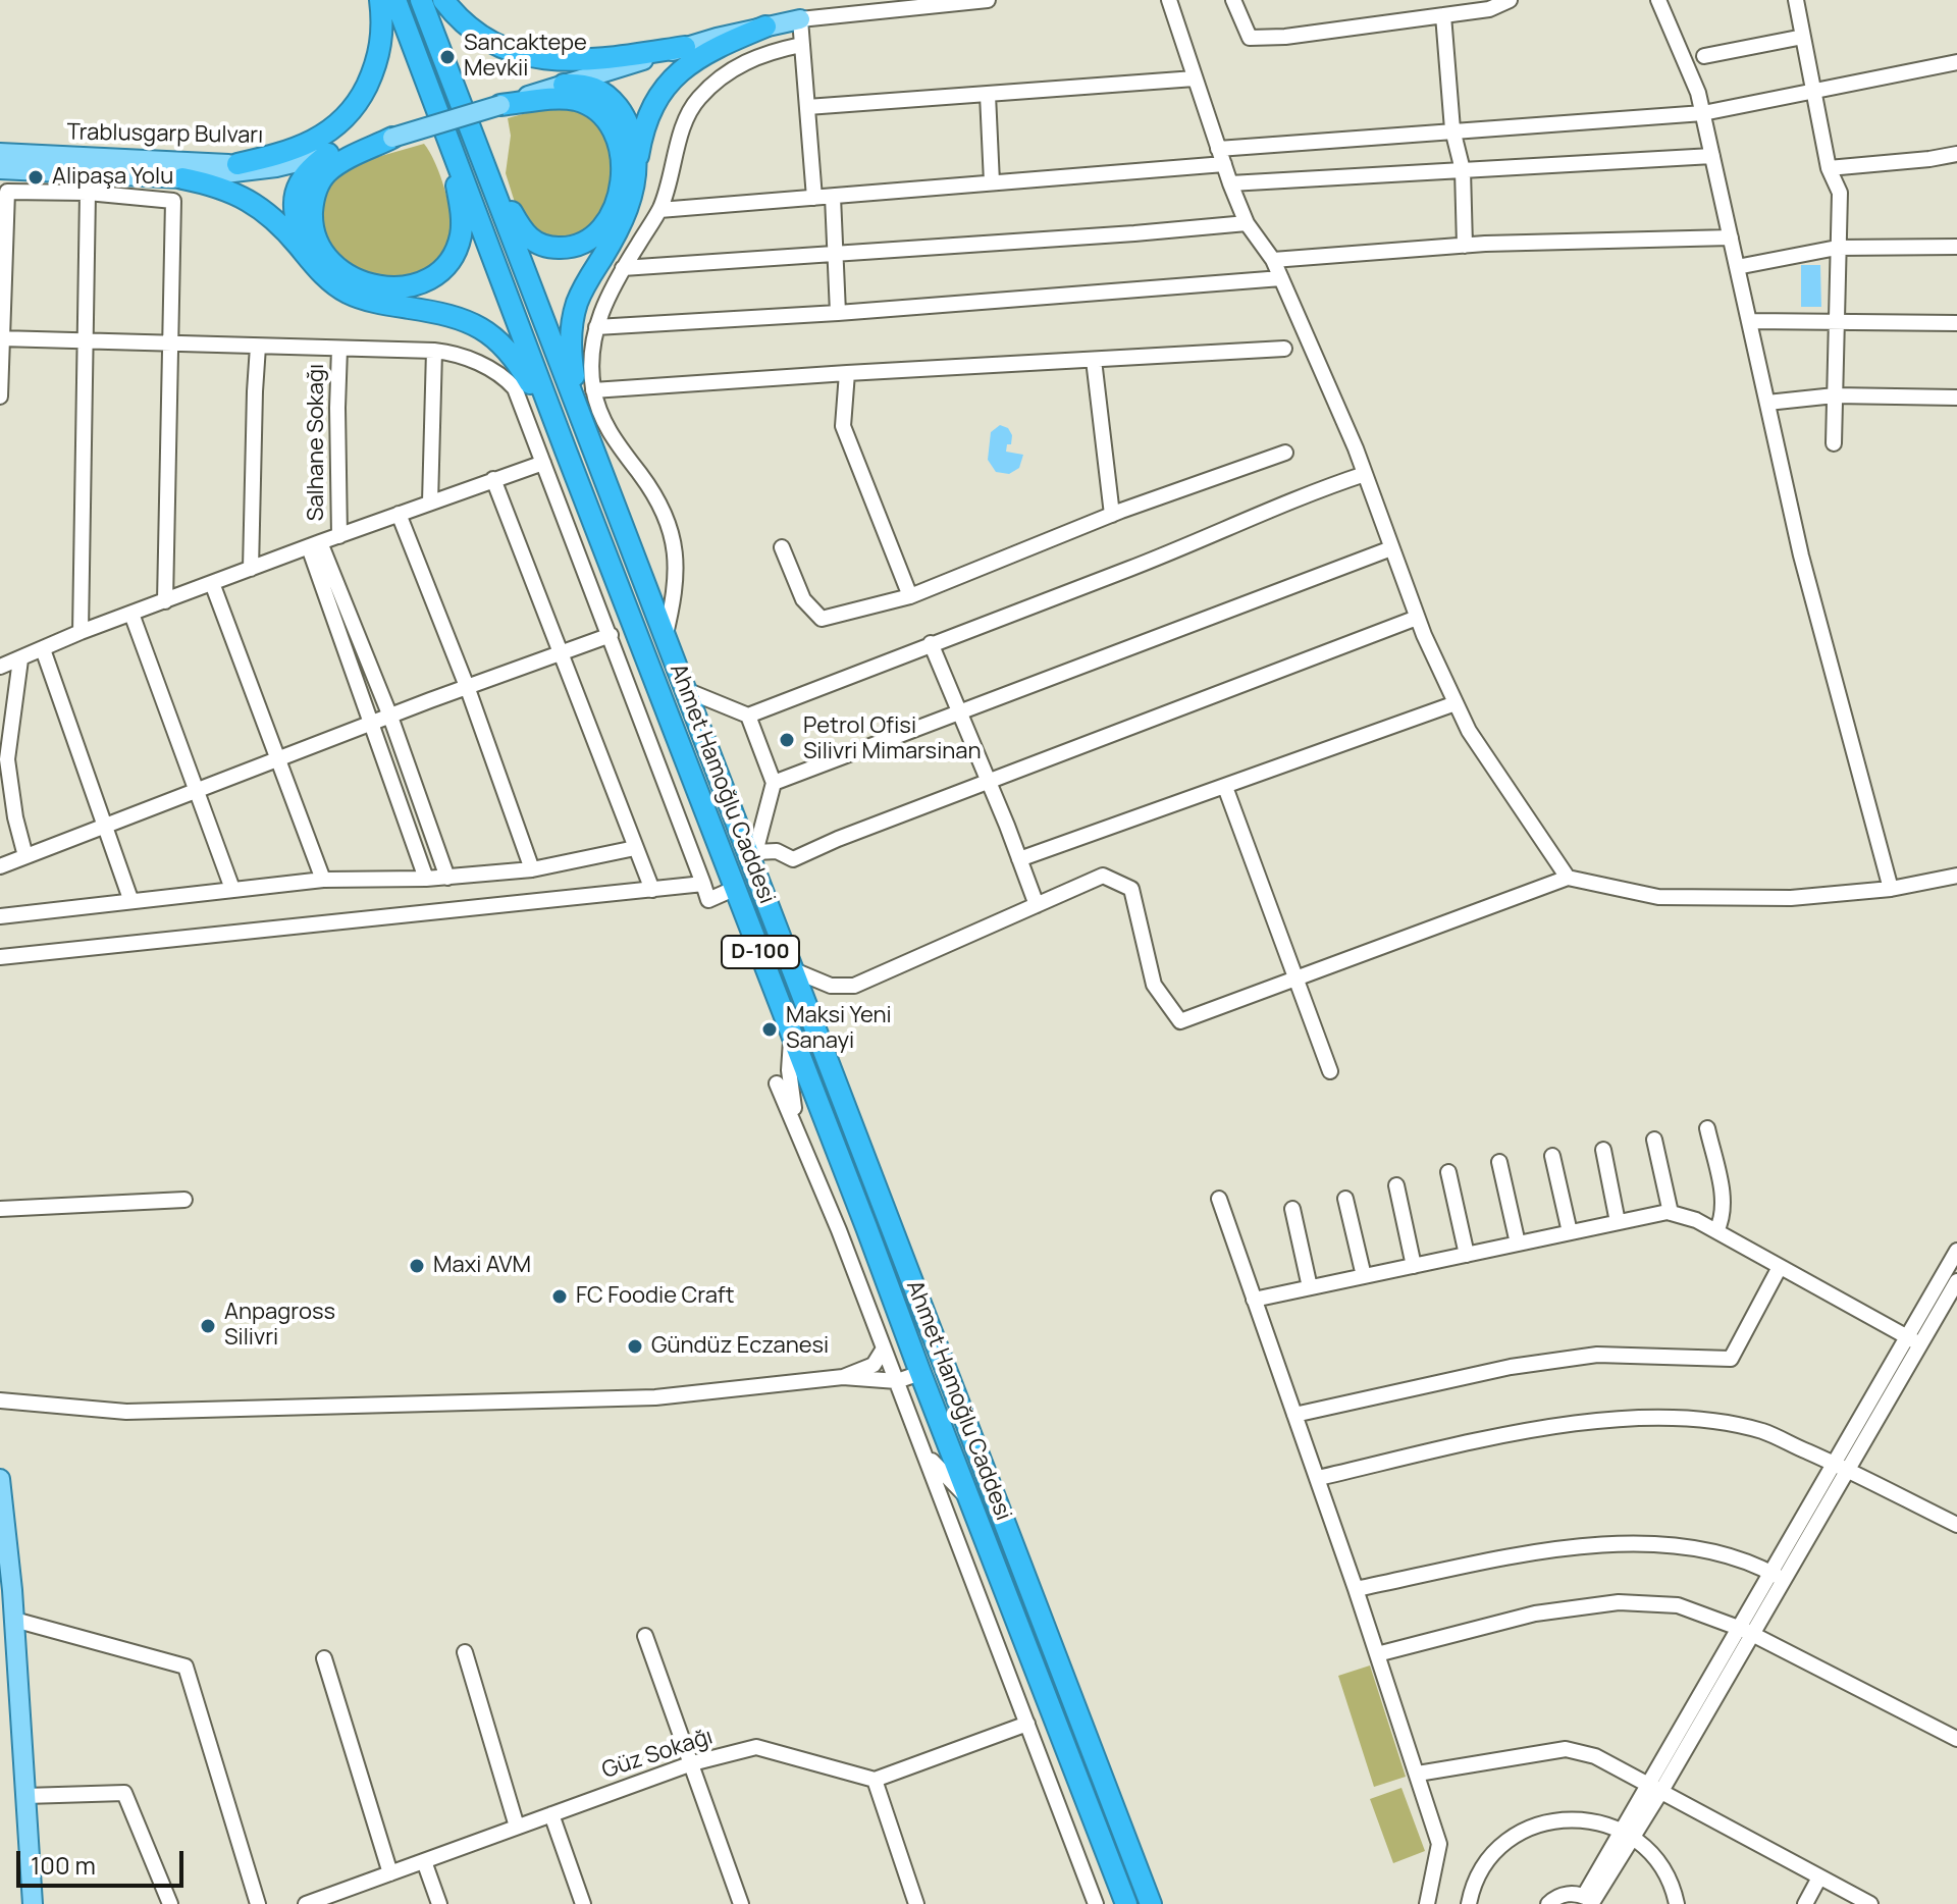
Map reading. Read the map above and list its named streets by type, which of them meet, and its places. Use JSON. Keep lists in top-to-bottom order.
{
  "streets": {
    "highway": ["Ahmet Hamoğlu Caddesi", "D-100"],
    "main road": ["Trablusgarp Bulvarı"],
    "street": ["Salhane Sokağı", "Güz Sokağı"]
  },
  "places": [
    "Sancaktepe Mevkii",
    "Alipaşa Yolu",
    "Petrol Ofisi Silivri Mimarsinan",
    "Maksi Yeni Sanayi",
    "Maxi AVM",
    "FC Foodie Craft",
    "Anpagross Silivri",
    "Gündüz Eczanesi"
  ],
  "scale_bar": "100 m"
}
